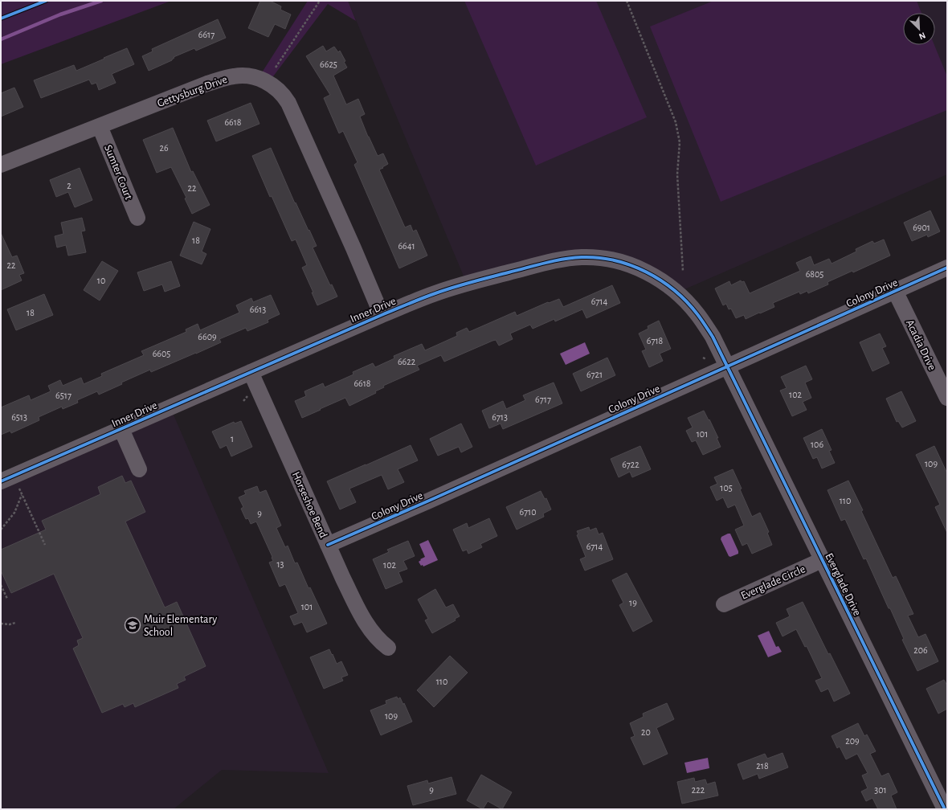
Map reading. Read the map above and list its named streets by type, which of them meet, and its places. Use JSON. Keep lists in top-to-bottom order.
{
  "streets": {
    "street": [
      "Gettysburg Drive",
      "Sumter Court",
      "Colony Drive",
      "Inner Drive",
      "Acadia Drive",
      "Horseshoe Bend",
      "Everglade Circle",
      "Everglade Drive"
    ]
  },
  "crossings": [
    ["Gettysburg Drive", "Sumter Court"],
    ["Gettysburg Drive", "Inner Drive"],
    ["Colony Drive", "Inner Drive"],
    ["Colony Drive", "Acadia Drive"],
    ["Colony Drive", "Horseshoe Bend"],
    ["Colony Drive", "Everglade Drive"],
    ["Inner Drive", "Horseshoe Bend"],
    ["Inner Drive", "Everglade Drive"],
    ["Everglade Circle", "Everglade Drive"]
  ],
  "places": {
    "school or university": ["Muir Elementary School"]
  },
  "house_numbers": [
    "6617",
    "6625",
    "6618",
    "26",
    "2",
    "22",
    "6901",
    "18",
    "6641",
    "22",
    "6805",
    "10",
    "6714",
    "6613",
    "18",
    "6609",
    "6718",
    "6605",
    "6622",
    "6721",
    "6618",
    "102",
    "6517",
    "6717",
    "6513",
    "6713",
    "101",
    "1",
    "106",
    "109",
    "6722",
    "105",
    "110",
    "6710",
    "9",
    "6714",
    "13",
    "102",
    "19",
    "101",
    "206",
    "110",
    "109",
    "20",
    "209",
    "218",
    "9",
    "222",
    "301"
  ],
  "north": "bottom right"
}
